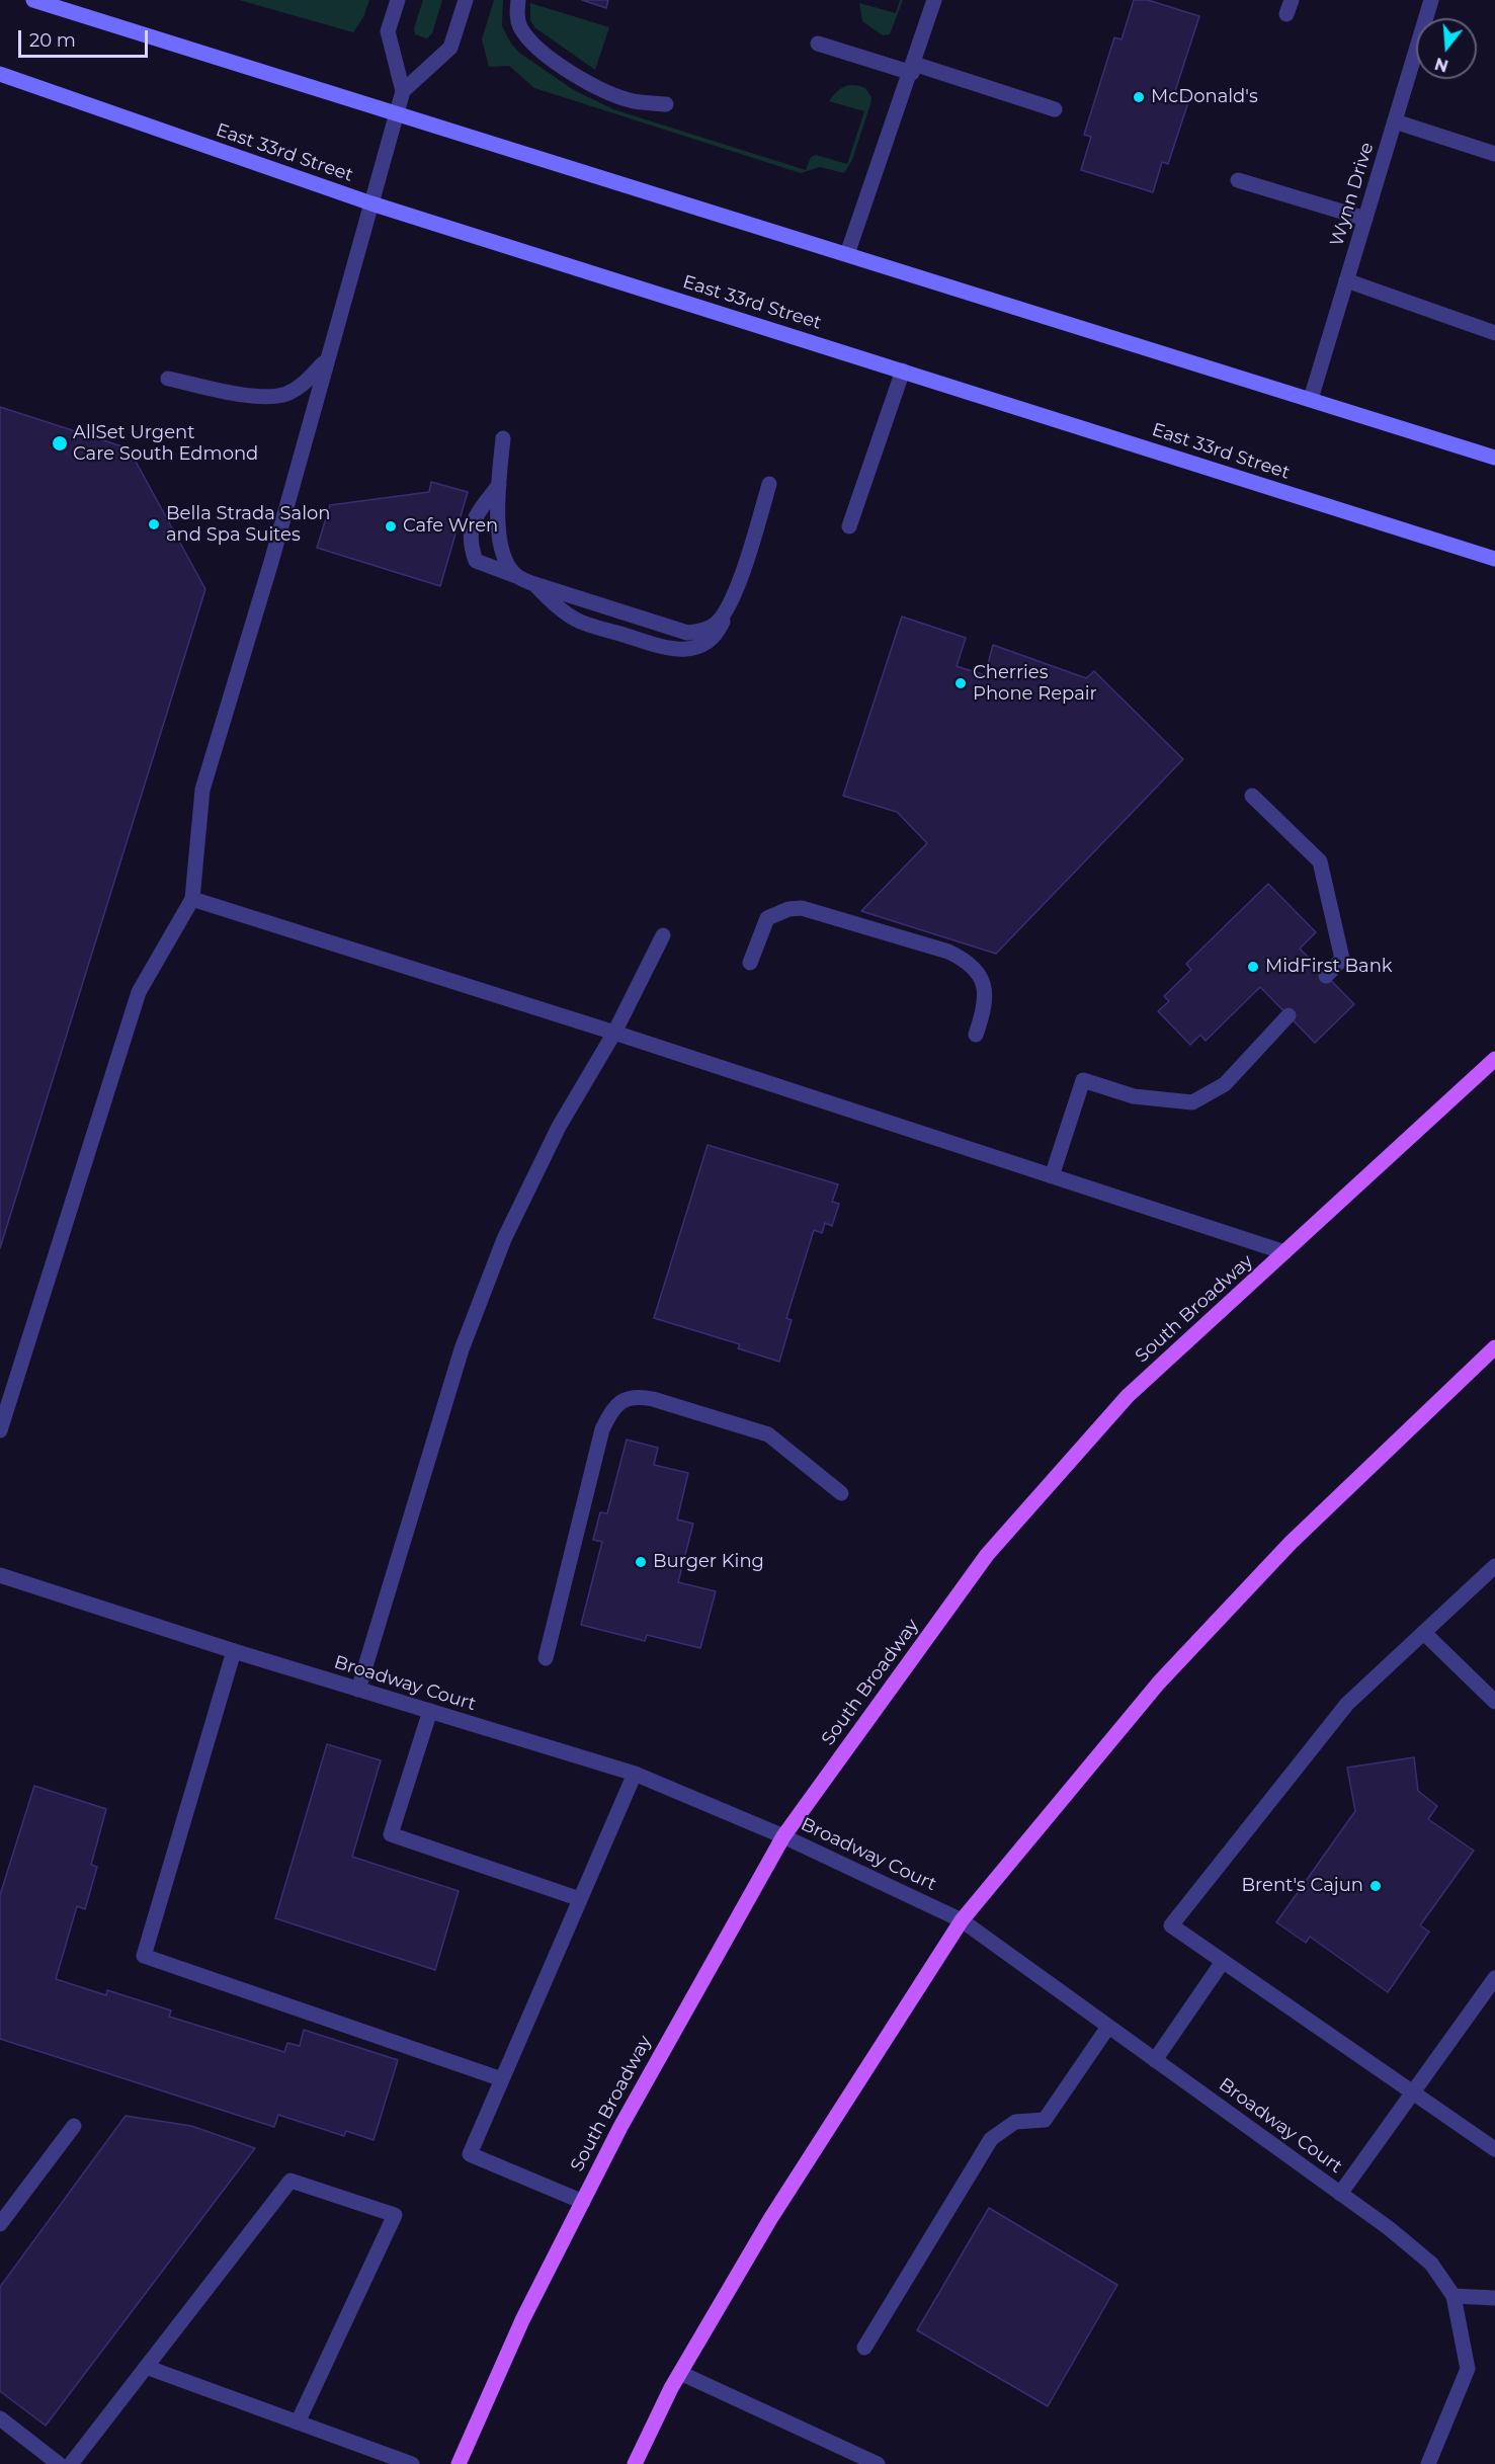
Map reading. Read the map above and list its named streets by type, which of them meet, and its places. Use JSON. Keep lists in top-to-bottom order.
{
  "streets": {
    "main road": ["East 33rd Street", "South Broadway"],
    "street": ["Wynn Drive", "Broadway Court"]
  },
  "crossings": [
    ["South Broadway", "Broadway Court"]
  ],
  "places": [
    "McDonald's",
    "AllSet Urgent Care South Edmond",
    "Bella Strada Salon and Spa Suites",
    "Cafe Wren",
    "Cherries Phone Repair",
    "MidFirst Bank",
    "Burger King",
    "Brent's Cajun"
  ],
  "scale_bar": "20 m",
  "north": "bottom"
}
